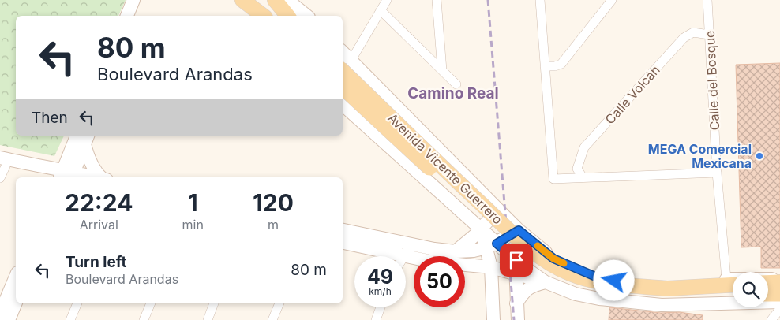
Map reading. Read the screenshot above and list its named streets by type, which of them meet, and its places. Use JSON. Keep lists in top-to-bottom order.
{
  "streets": {
    "main road": ["Avenida Vicente Guerrero"],
    "street": ["Calle del Bosque", "Calle Volcán"]
  },
  "crossings": [
    ["Calle del Bosque", "Calle Volcán"],
    ["Calle del Bosque", "Avenida Vicente Guerrero"]
  ],
  "districts": ["Camino Real"],
  "places": ["MEGA Comercial Mexicana"],
  "page": {
    "turn": ["80 m", "Boulevard Arandas"],
    "then": "Then",
    "eta": [
      "22:24",
      "Arrival",
      "1",
      "min",
      "120",
      "m"
    ],
    "list": [
      {
        "name": "Turn left",
        "note": "Boulevard Arandas",
        "value": "80 m"
      }
    ],
    "speed": "49 km/h",
    "limit": "50"
  }
}
